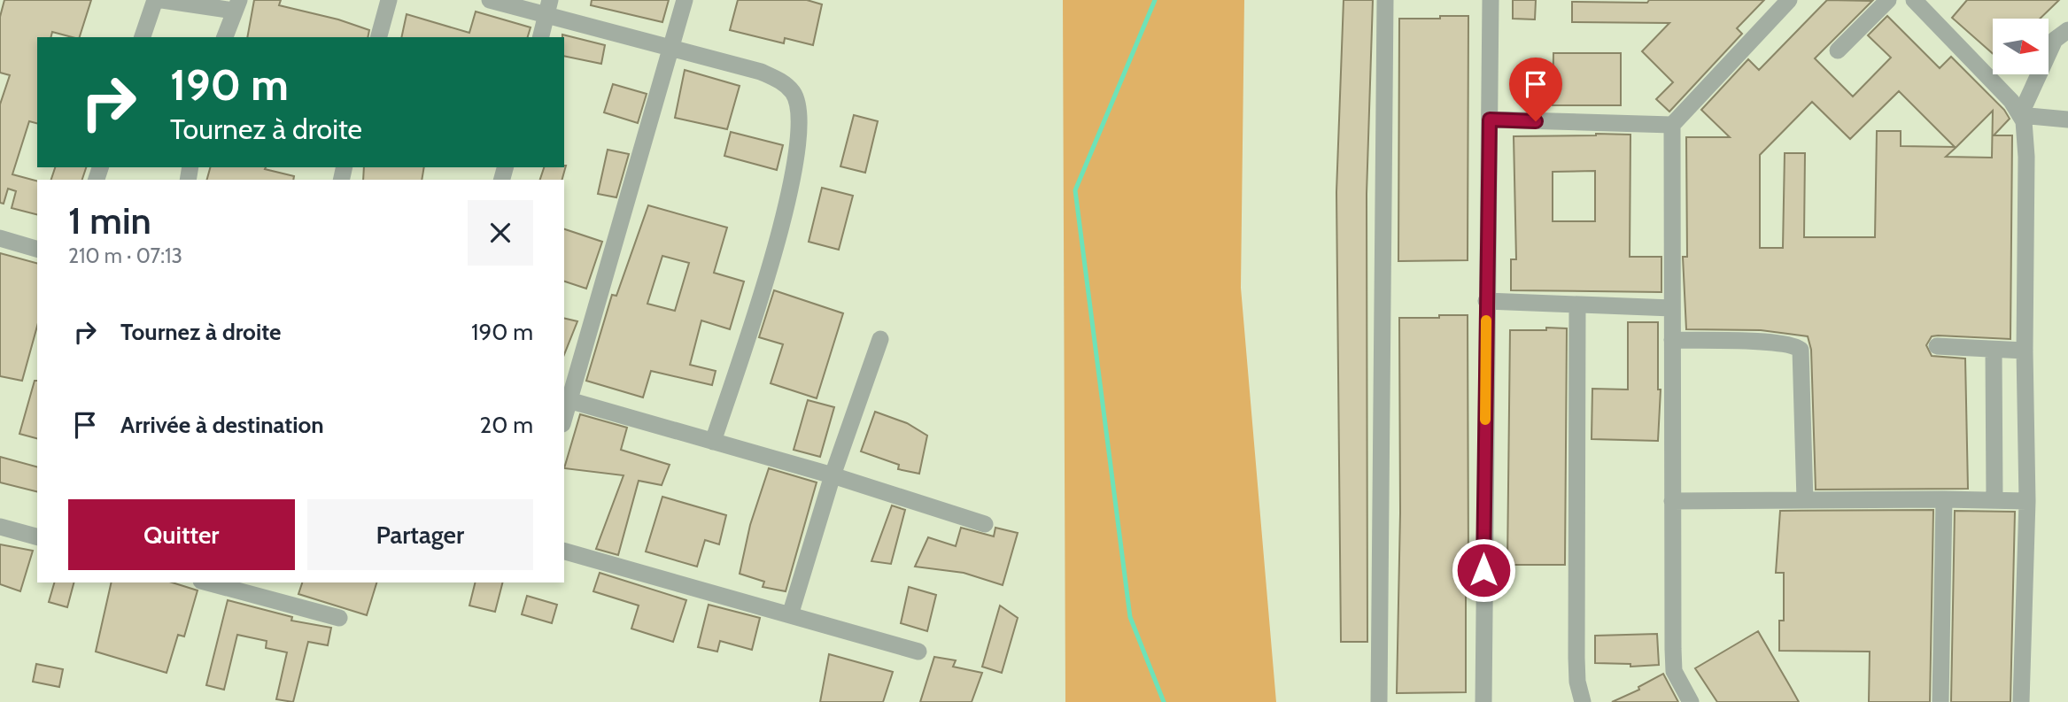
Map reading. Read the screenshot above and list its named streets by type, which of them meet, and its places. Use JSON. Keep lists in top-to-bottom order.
{
  "north": "right",
  "page": {
    "turn": ["190 m", "Tournez à droite"],
    "heading": ["1 min", "210 m · 07:13"],
    "list": [
      {
        "name": "Tournez à droite",
        "value": "190 m"
      },
      {
        "name": "Arrivée à destination",
        "value": "20 m"
      }
    ],
    "buttons": ["Quitter", "Partager"]
  }
}
